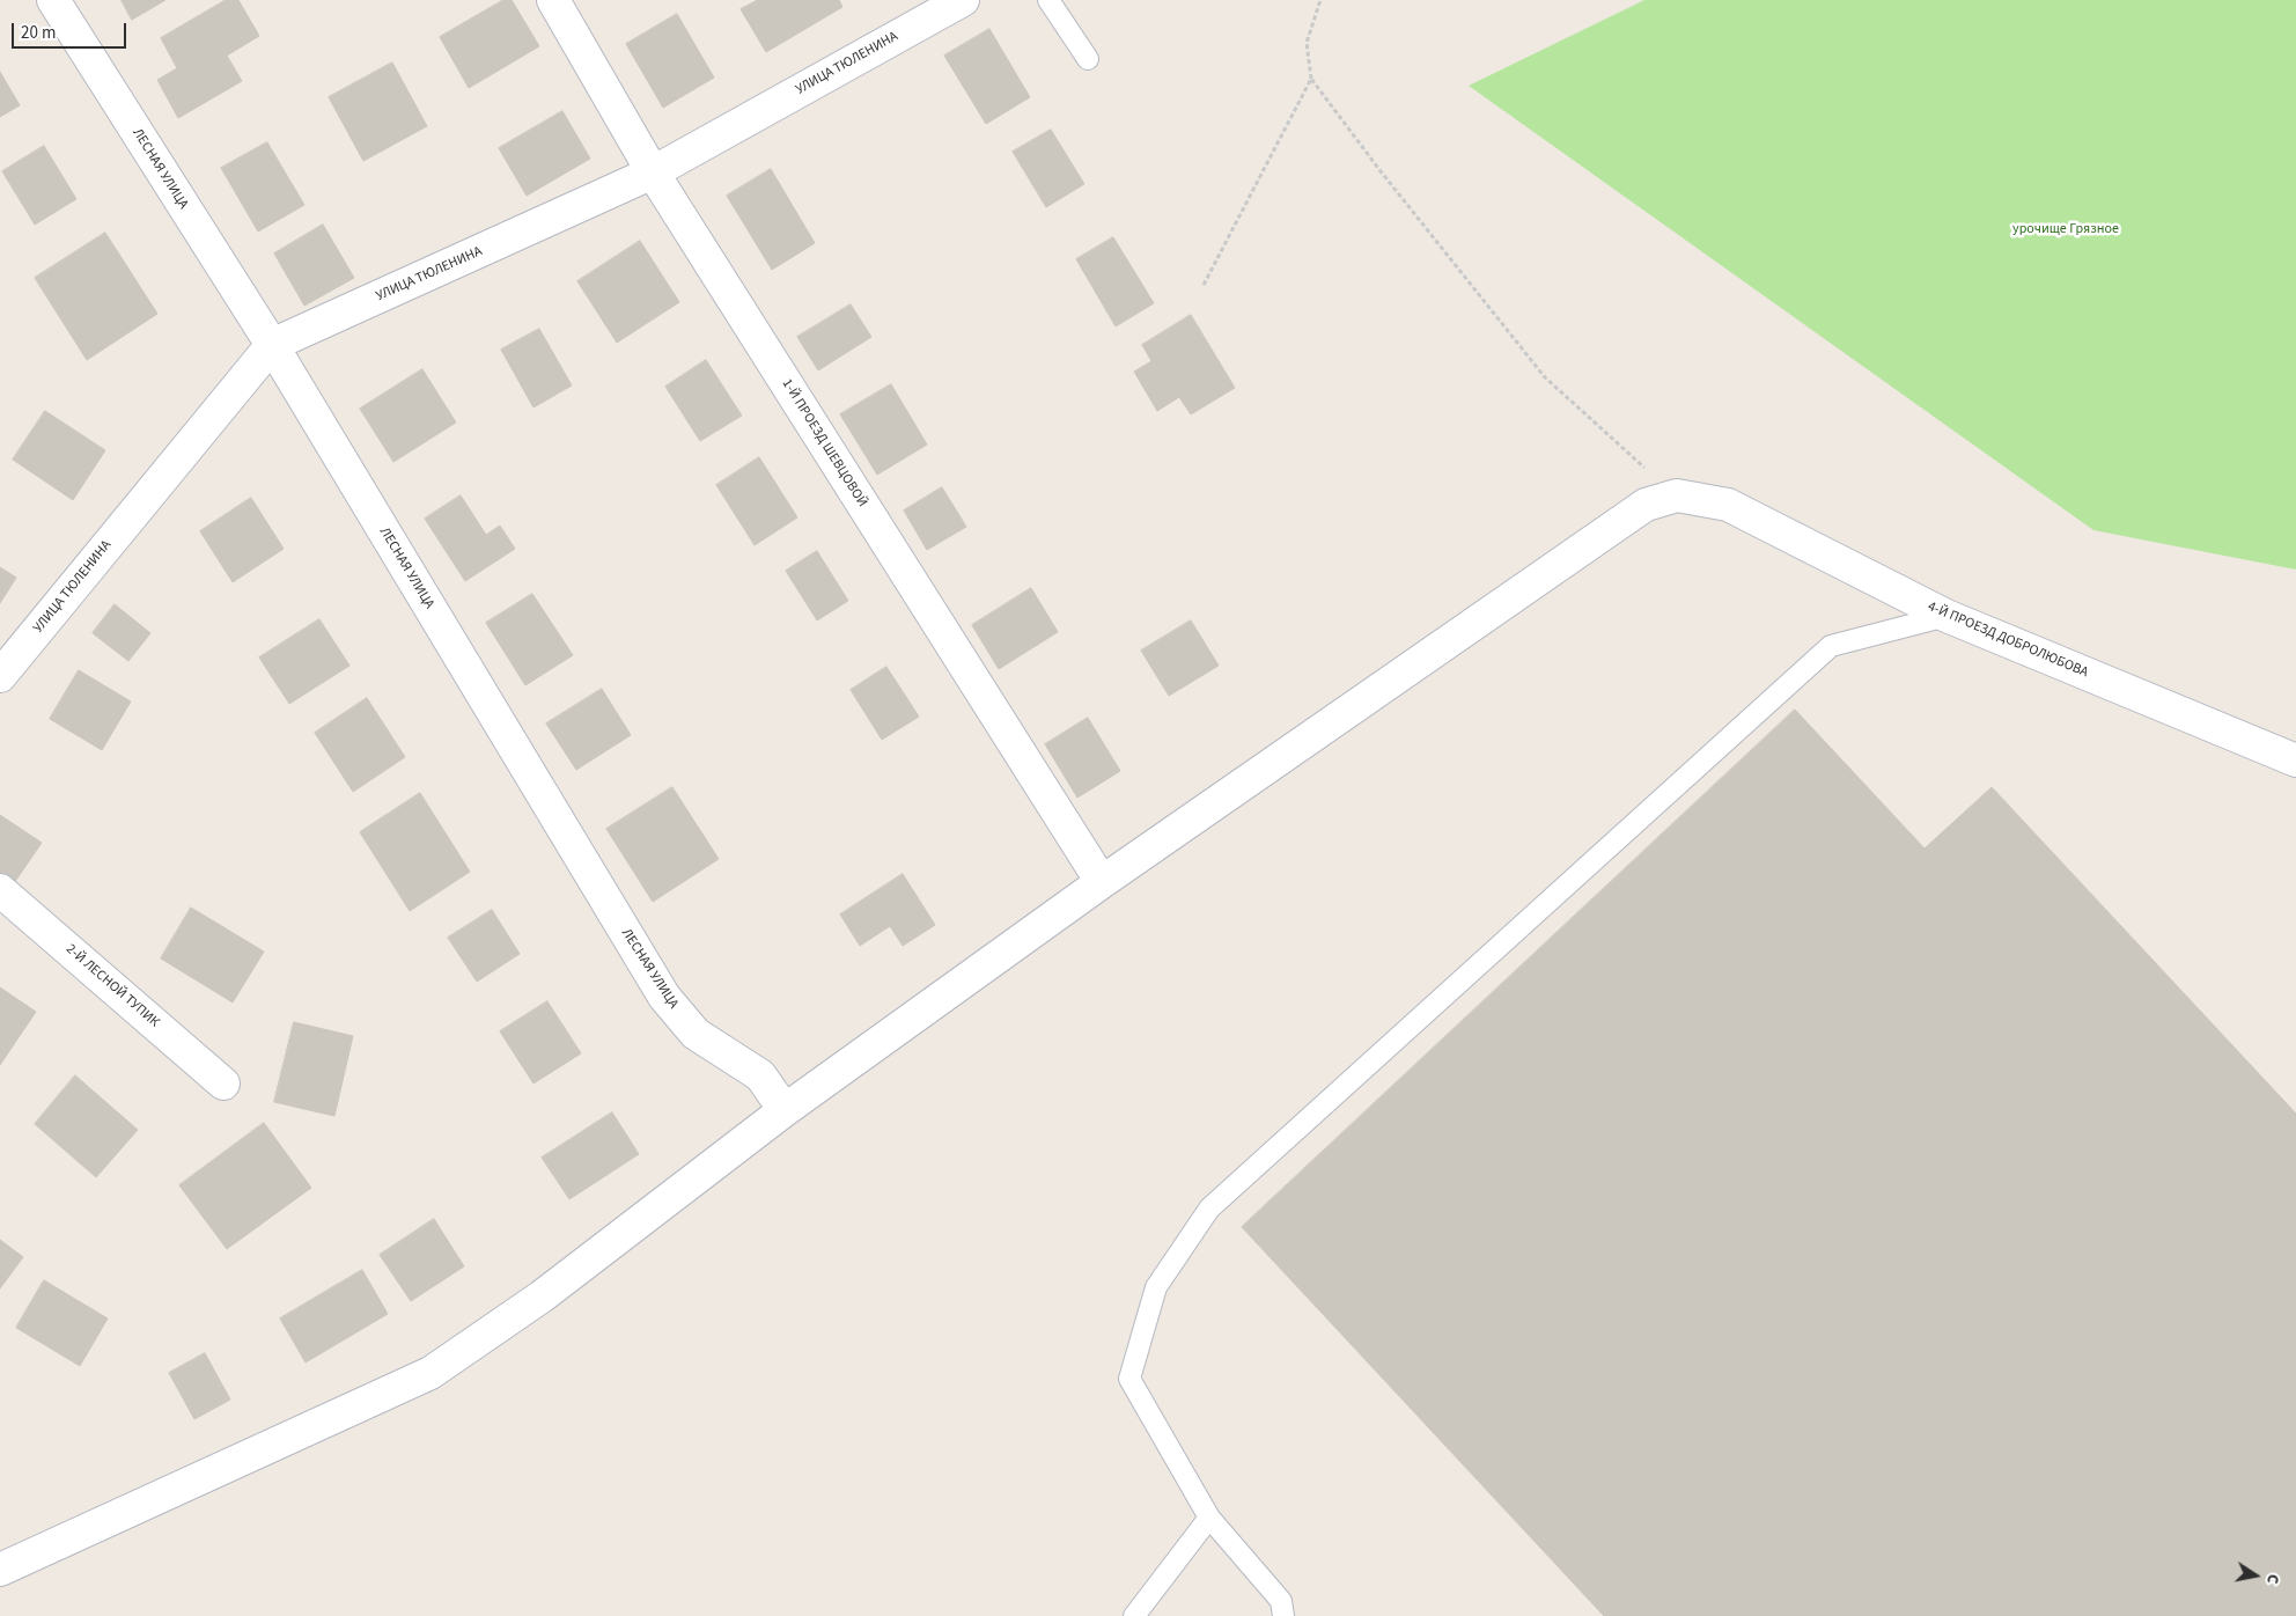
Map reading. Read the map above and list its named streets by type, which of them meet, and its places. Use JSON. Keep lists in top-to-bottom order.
{
  "streets": {
    "street": [
      "УЛИЦА ТЮЛЕНИНА",
      "ЛЕСНАЯ УЛИЦА",
      "1-Й ПРОЕЗД ШЕВЦОВОЙ",
      "4-Й ПРОЕЗД ДОБРОЛЮБОВА",
      "2-Й ЛЕСНОЙ ТУПИК"
    ]
  },
  "crossings": [
    ["УЛИЦА ТЮЛЕНИНА", "ЛЕСНАЯ УЛИЦА"],
    ["УЛИЦА ТЮЛЕНИНА", "1-Й ПРОЕЗД ШЕВЦОВОЙ"]
  ],
  "parks": ["урочище Грязное"],
  "scale_bar": "20 m",
  "north": "right"
}
